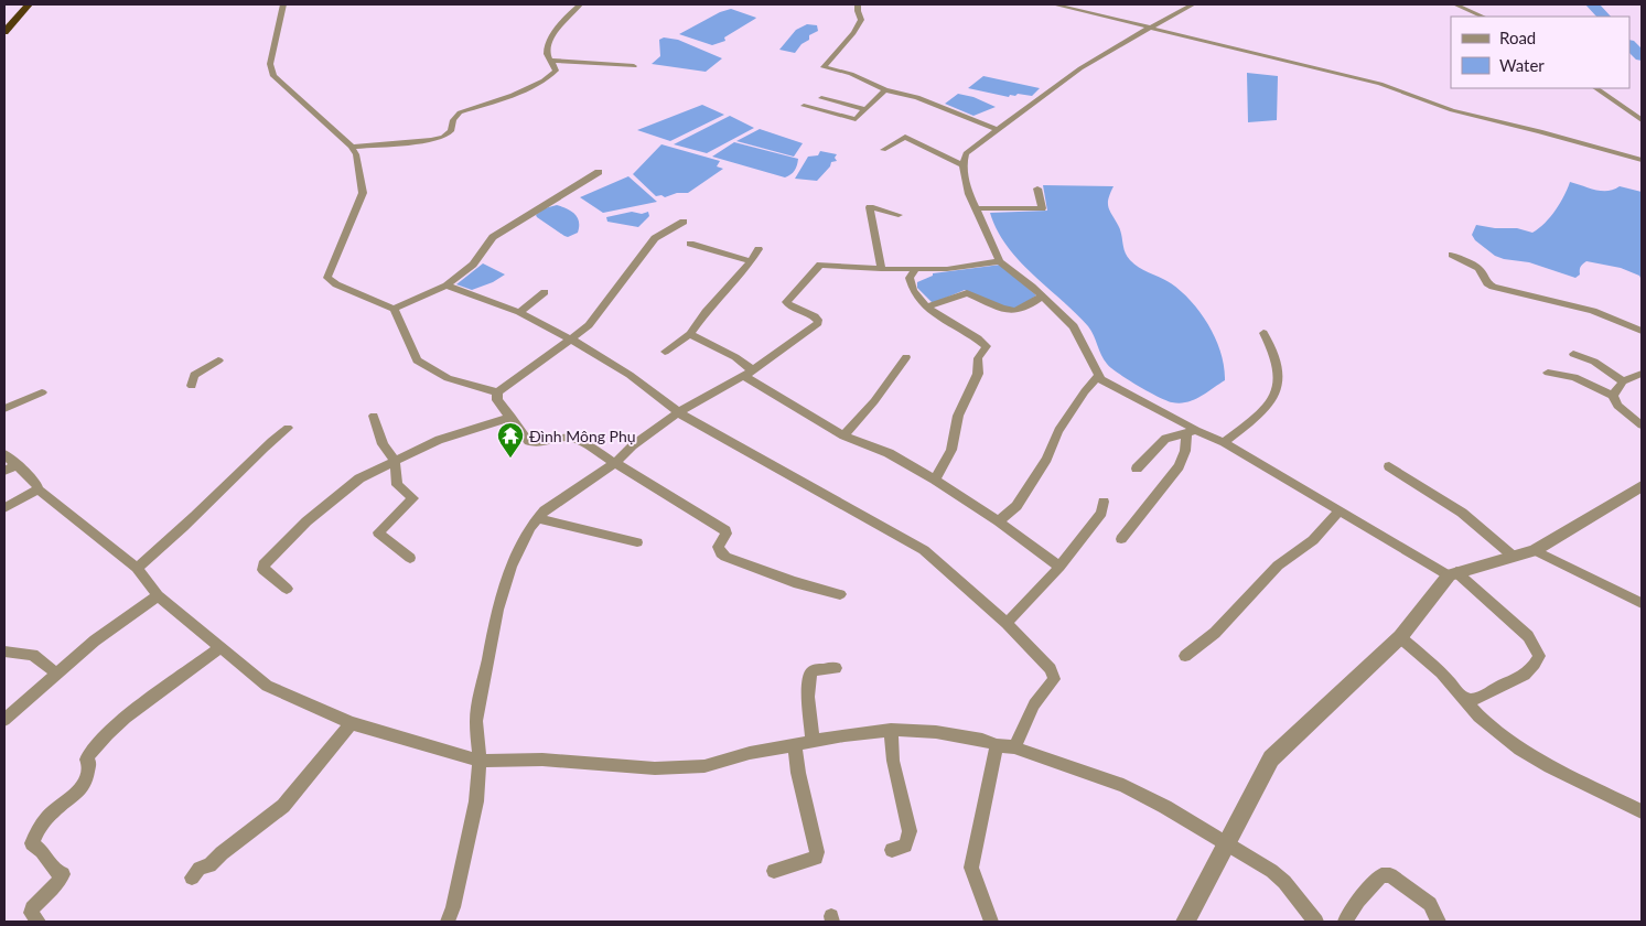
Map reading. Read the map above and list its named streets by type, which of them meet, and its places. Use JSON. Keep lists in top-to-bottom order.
{
  "places": {
    "temple": ["Đình Mông Phụ"]
  },
  "legend": ["Road", "Water"]
}
